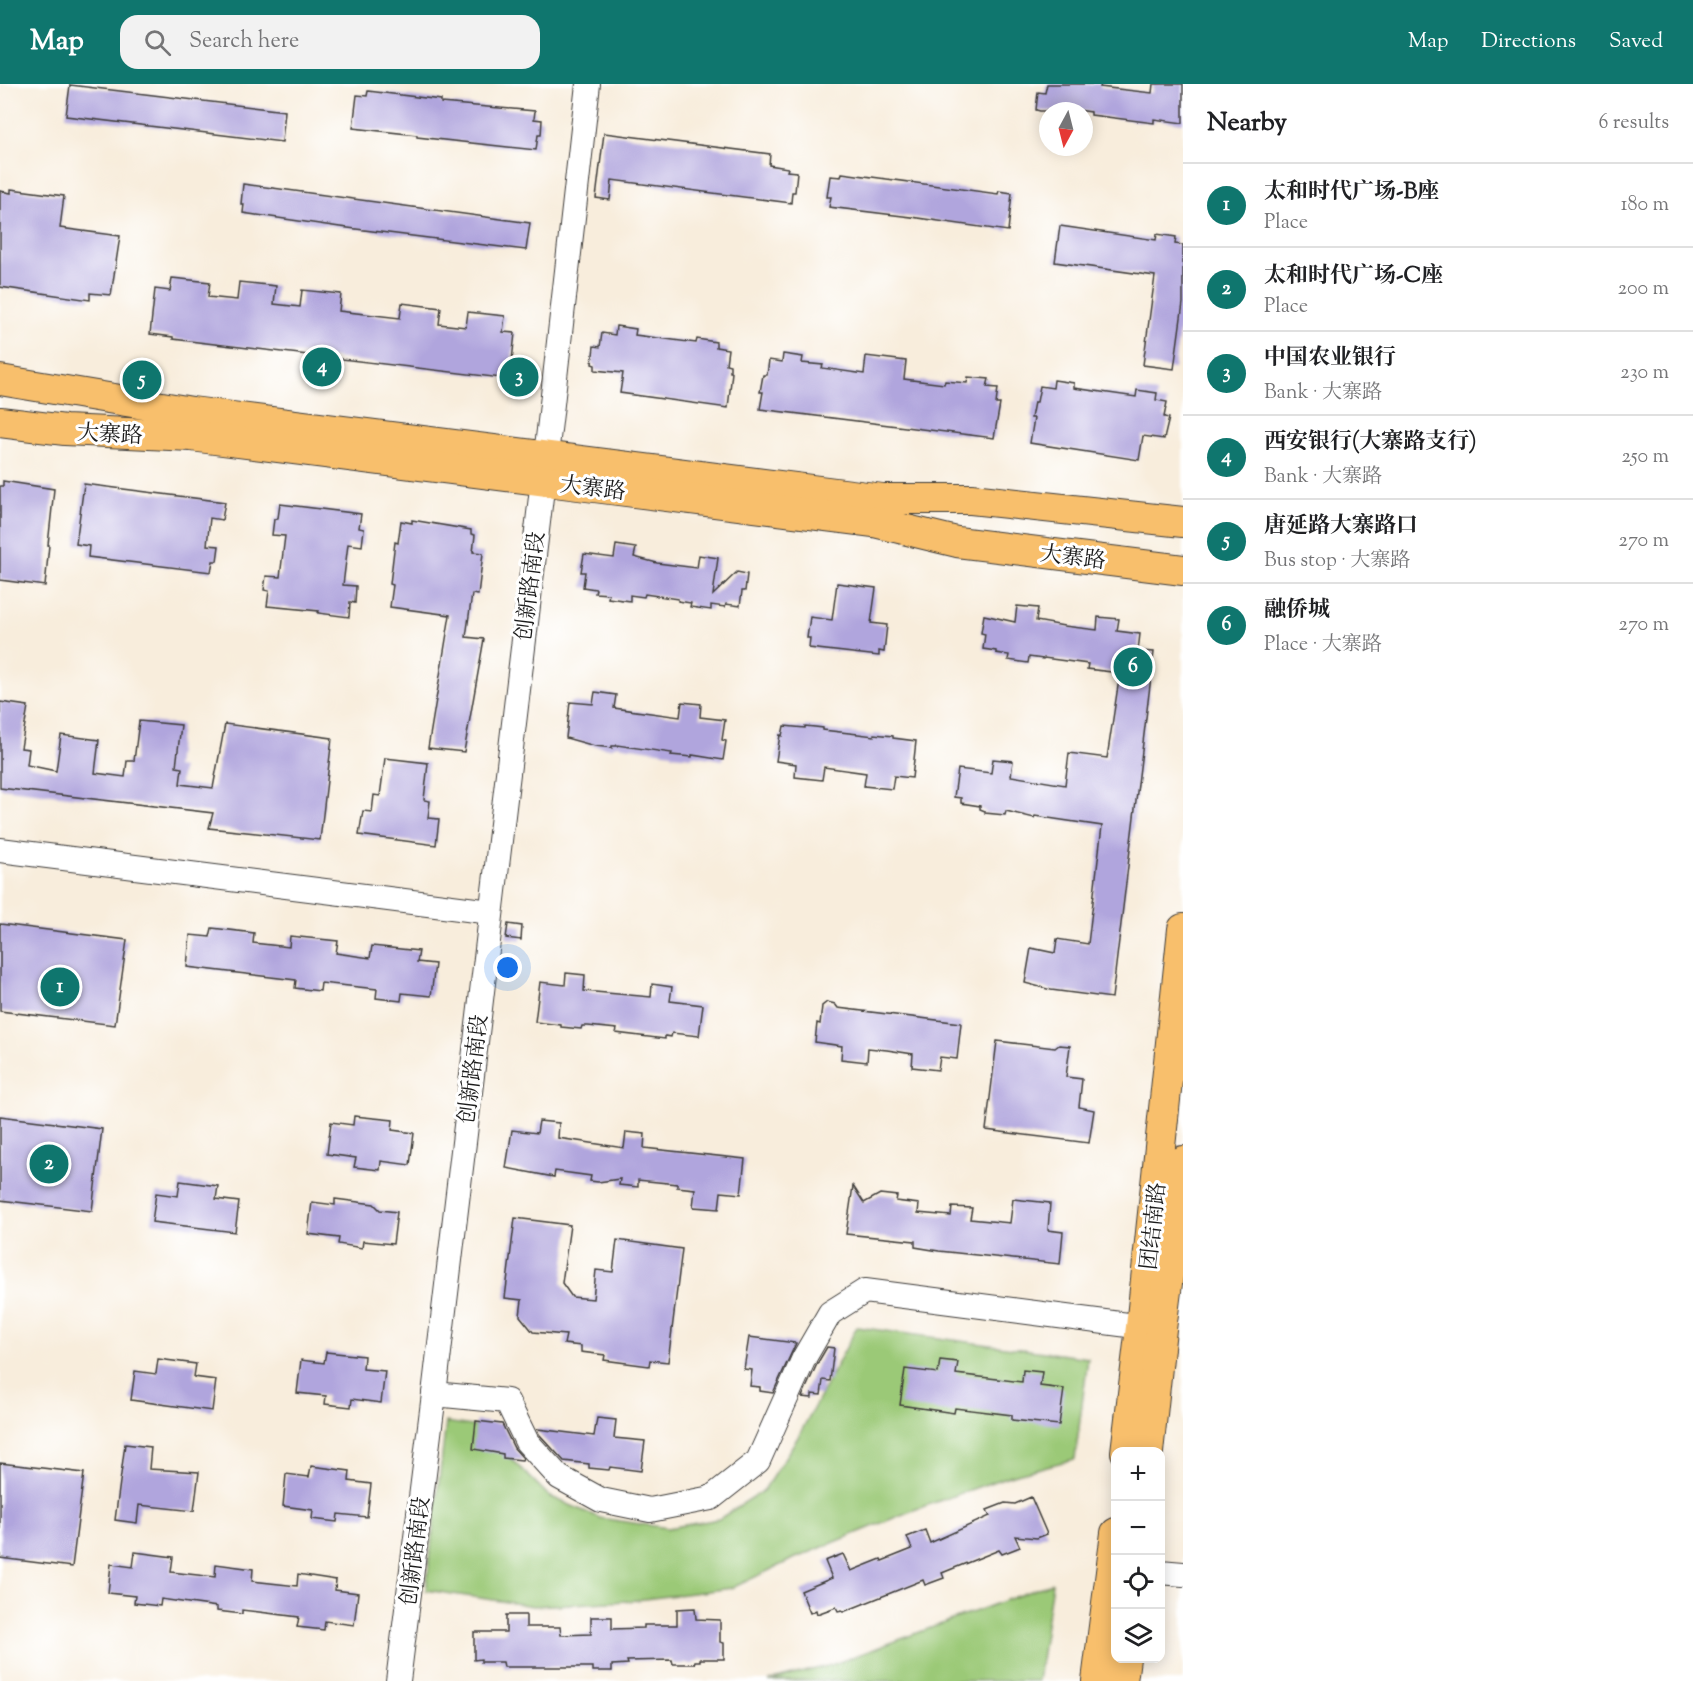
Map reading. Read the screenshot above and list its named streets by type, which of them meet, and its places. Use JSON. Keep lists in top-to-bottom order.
{
  "streets": {
    "main road": ["大寨路", "团结南路"],
    "street": ["创新路南段"]
  },
  "crossings": [
    ["大寨路", "创新路南段"]
  ],
  "north": "bottom",
  "page": {
    "header": "Map",
    "search": "Search here",
    "nav": ["Map", "Directions", "Saved"],
    "heading": ["Nearby", "6 results"],
    "list": [
      {
        "mark": "1",
        "name": "太和时代广场-B座",
        "note": "Place",
        "value": "180 m"
      },
      {
        "mark": "2",
        "name": "太和时代广场-C座",
        "note": "Place",
        "value": "200 m"
      },
      {
        "mark": "3",
        "name": "中国农业银行",
        "note": "Bank · 大寨路",
        "value": "230 m"
      },
      {
        "mark": "4",
        "name": "西安银行(大寨路支行)",
        "note": "Bank · 大寨路",
        "value": "250 m"
      },
      {
        "mark": "5",
        "name": "唐延路大寨路口",
        "note": "Bus stop · 大寨路",
        "value": "270 m"
      },
      {
        "mark": "6",
        "name": "融侨城",
        "note": "Place · 大寨路",
        "value": "270 m"
      }
    ],
    "pins": [
      "4",
      "3",
      "5",
      "6",
      "1",
      "2"
    ],
    "map_buttons": ["+", "−"]
  }
}
